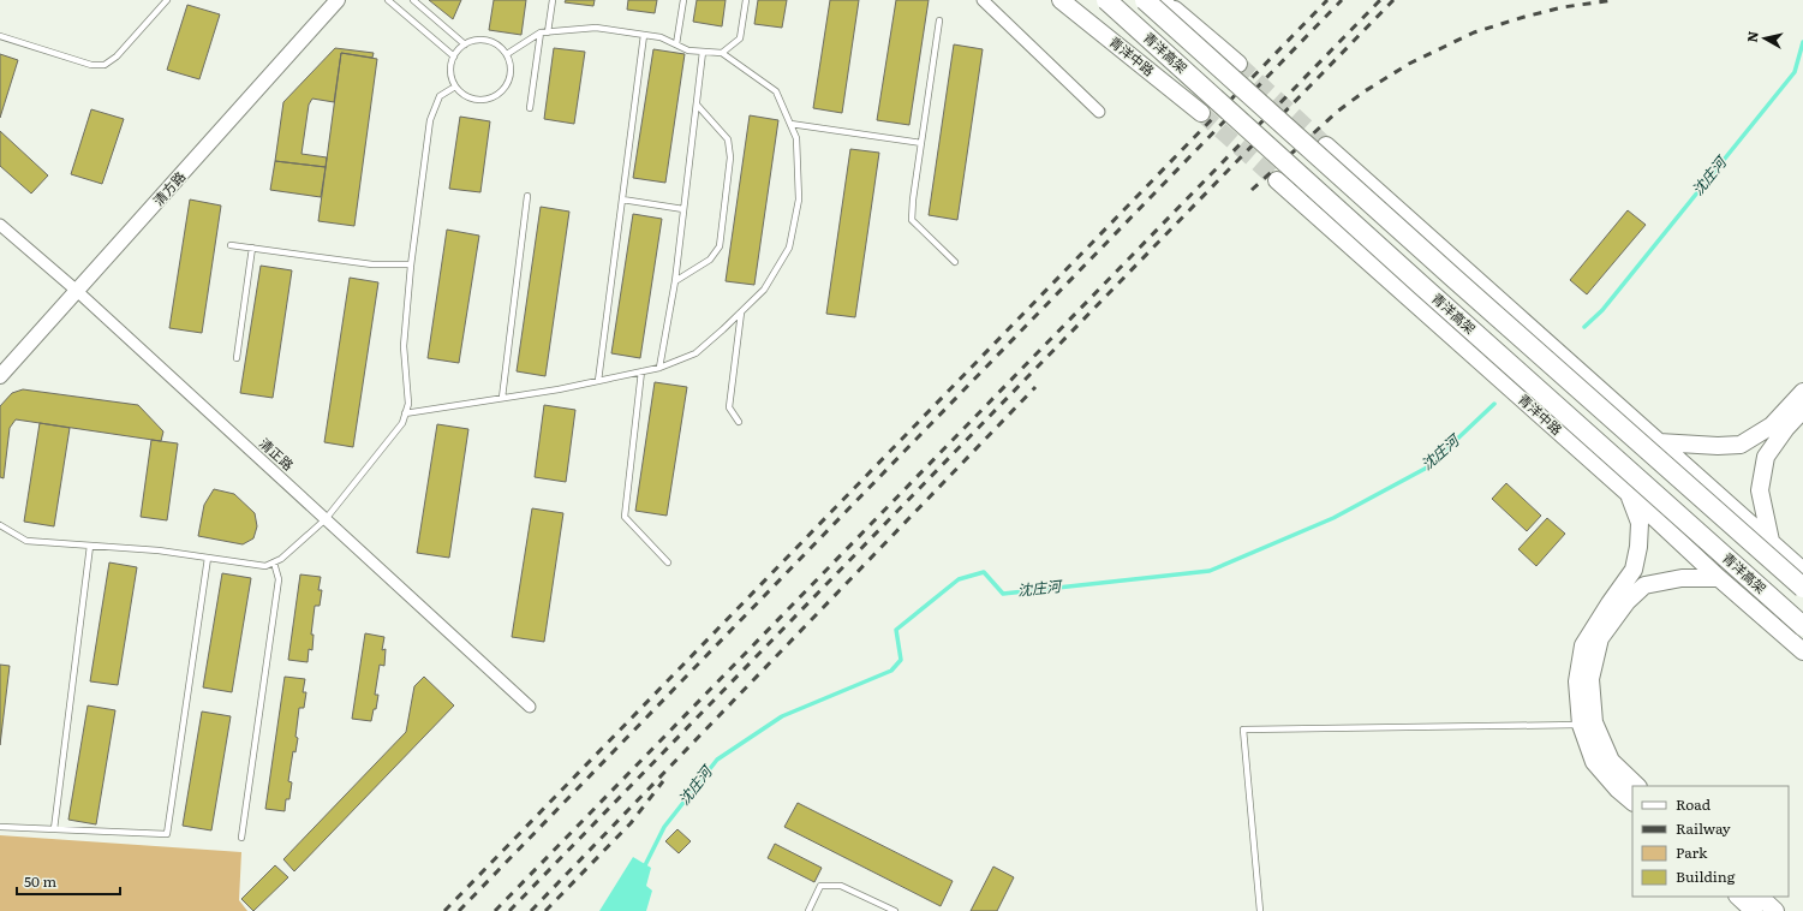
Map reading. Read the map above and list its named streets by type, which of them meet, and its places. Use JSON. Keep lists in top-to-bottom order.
{
  "streets": {
    "highway": ["青洋高架"],
    "main road": ["青洋中路"],
    "street": ["清方路", "清正路"]
  },
  "crossings": [
    ["清方路", "清正路"]
  ],
  "water": ["沈庄河"],
  "legend": [
    "Road",
    "Railway",
    "Park",
    "Building"
  ],
  "scale_bar": "50 m",
  "north": "left"
}
